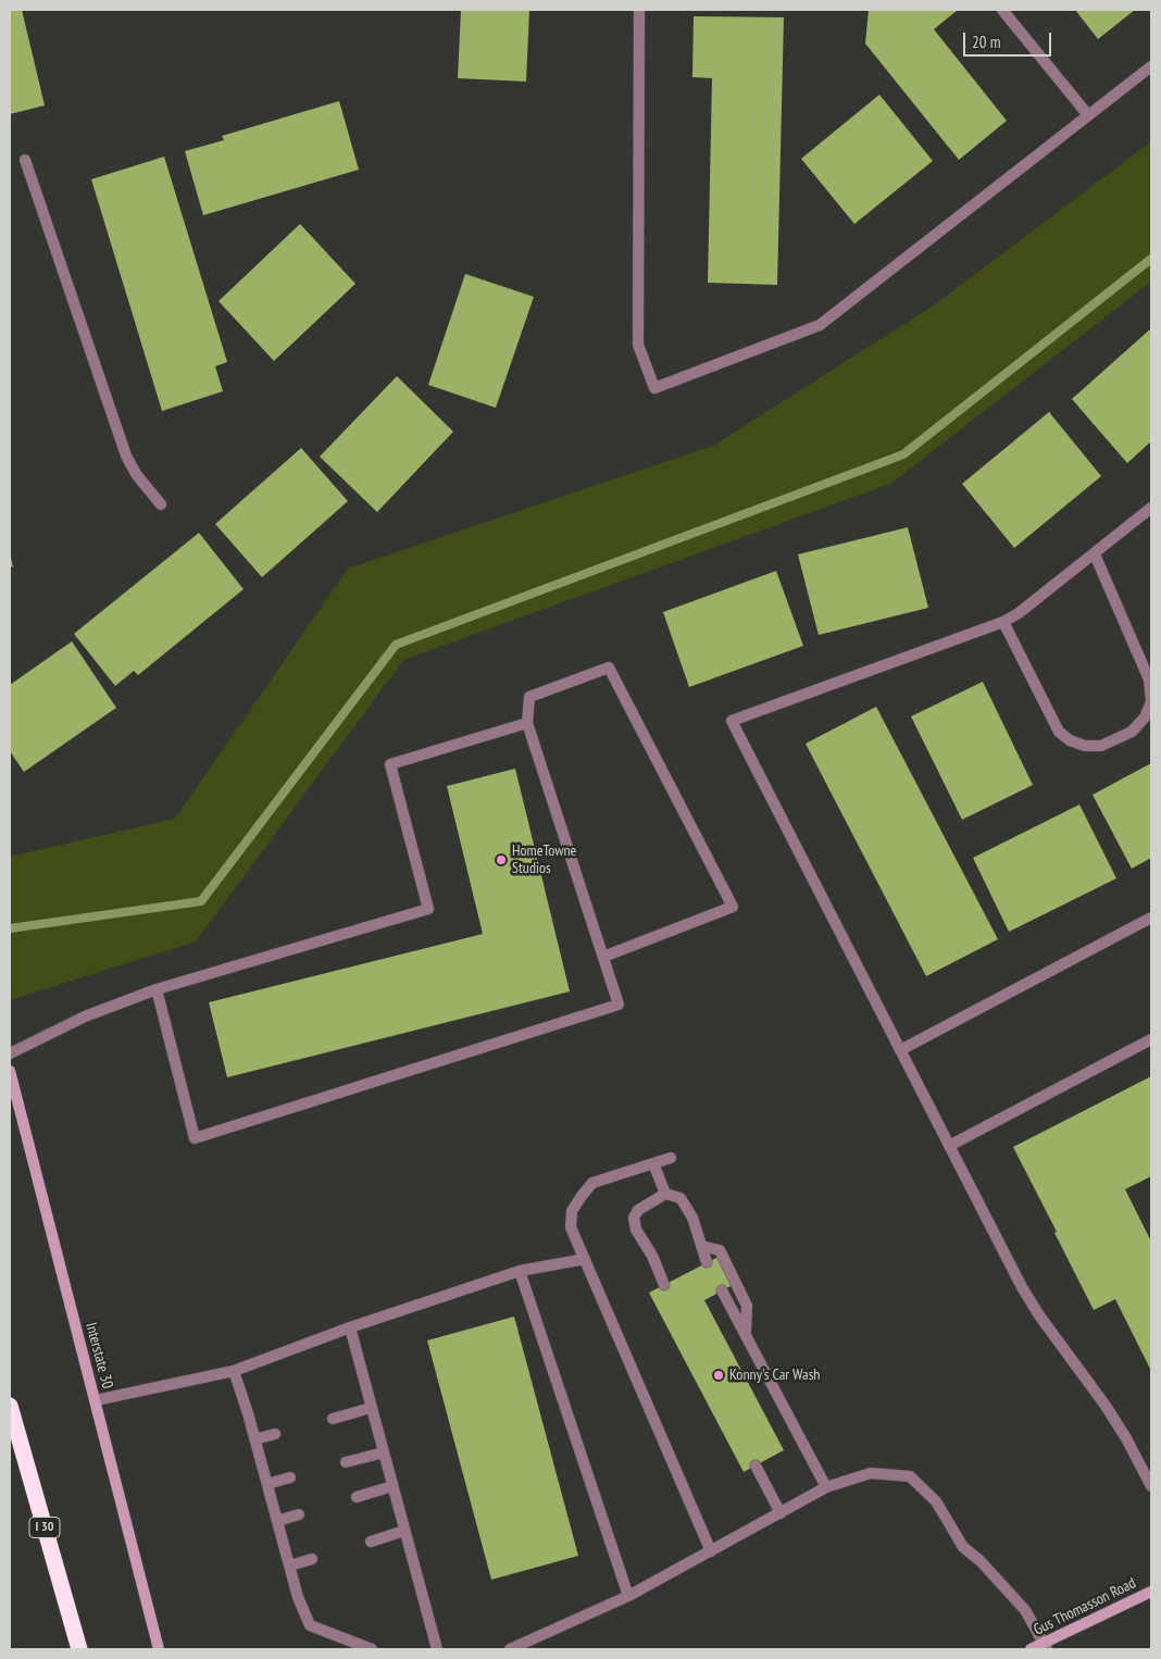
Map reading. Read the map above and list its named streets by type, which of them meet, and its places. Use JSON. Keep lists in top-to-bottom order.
{
  "streets": {
    "highway": ["I 30"],
    "main road": ["Interstate 30", "Gus Thomasson Road"]
  },
  "places": ["HomeTowne Studios", "Konny's Car Wash"],
  "scale_bar": "20 m"
}
